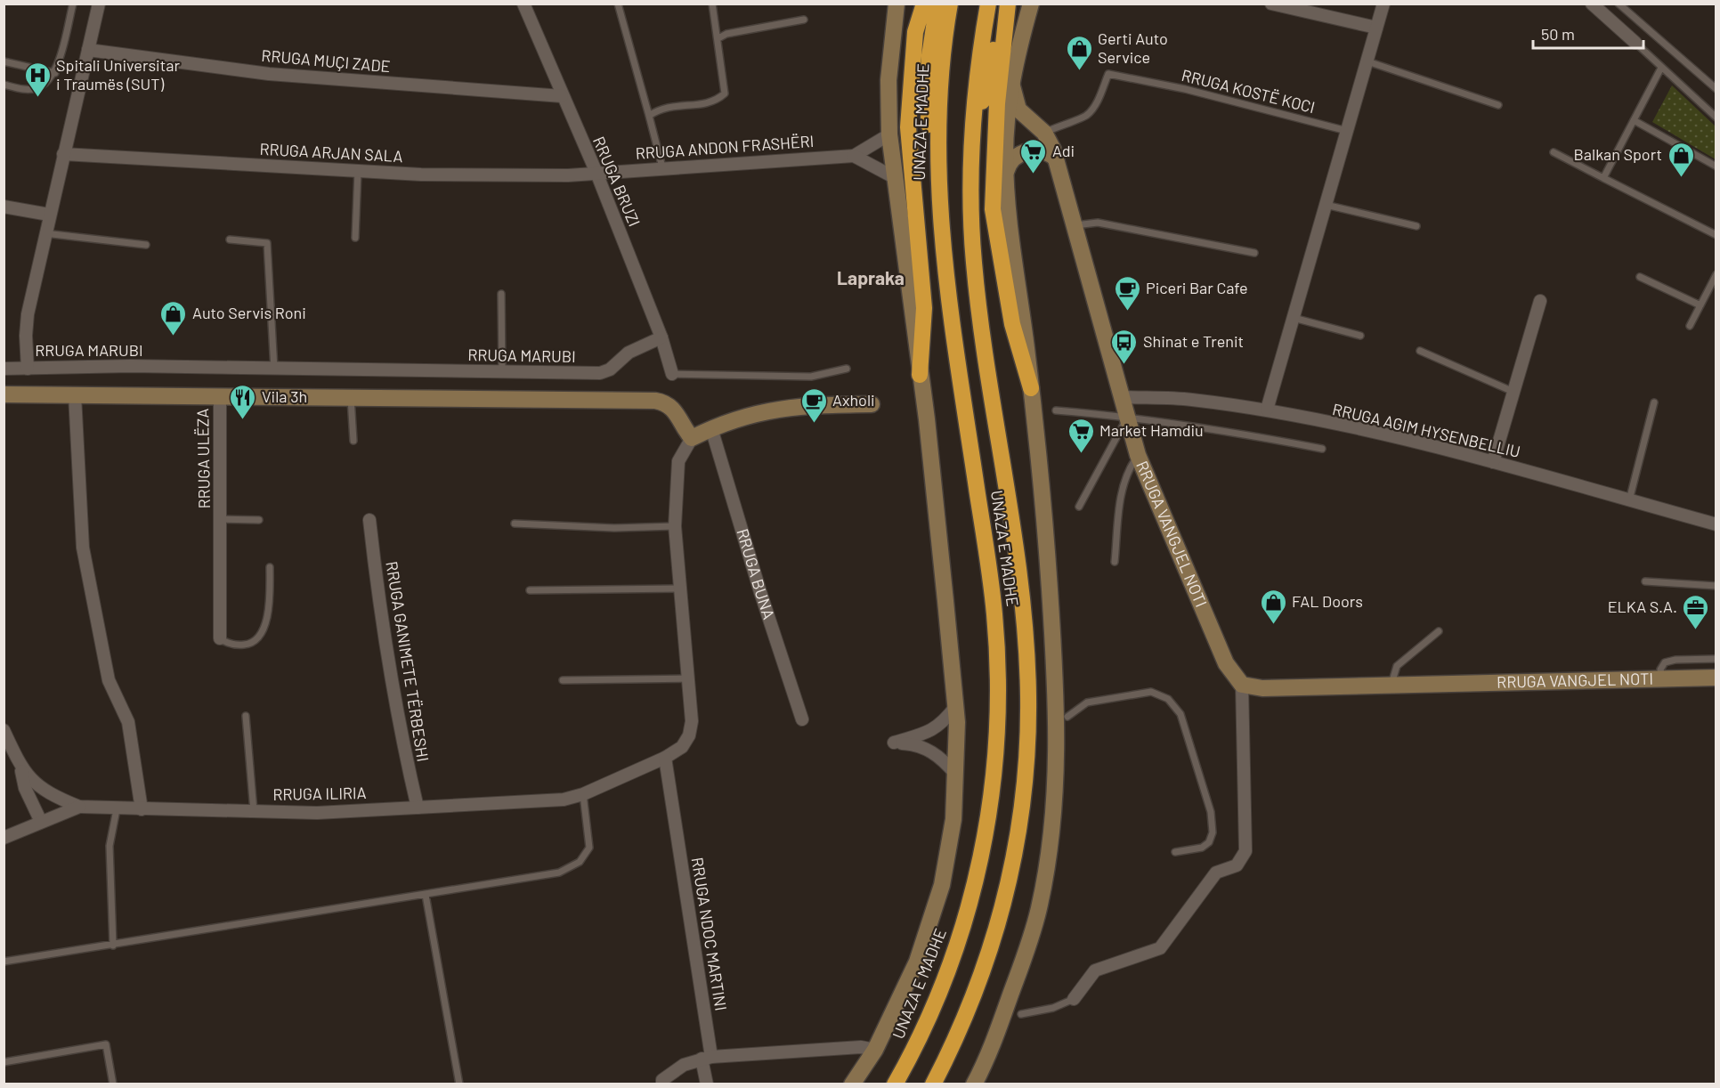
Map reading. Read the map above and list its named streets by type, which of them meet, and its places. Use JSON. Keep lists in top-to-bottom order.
{
  "streets": {
    "highway": ["UNAZA E MADHE"],
    "main road": ["RRUGA VANGJEL NOTI"],
    "street": [
      "RRUGA MUÇI ZADE",
      "RRUGA ANDON FRASHËRI",
      "RRUGA ARJAN SALA",
      "RRUGA BRUZI",
      "RRUGA MARUBI",
      "RRUGA AGIM HYSENBELLIU",
      "RRUGA ULËZA",
      "RRUGA BUNA",
      "RRUGA GANIMETE TËRBESHI",
      "RRUGA ILIRIA",
      "RRUGA NDOC MARTINI"
    ],
    "lane": ["RRUGA KOSTË KOCI"]
  },
  "crossings": [
    ["RRUGA MUÇI ZADE", "RRUGA BRUZI"],
    ["RRUGA MUÇI ZADE", "RRUGA MARUBI"],
    ["RRUGA ANDON FRASHËRI", "RRUGA ARJAN SALA"],
    ["RRUGA ANDON FRASHËRI", "RRUGA BRUZI"],
    ["RRUGA ARJAN SALA", "RRUGA BRUZI"],
    ["RRUGA ARJAN SALA", "RRUGA MARUBI"],
    ["RRUGA BRUZI", "RRUGA MARUBI"],
    ["RRUGA AGIM HYSENBELLIU", "RRUGA VANGJEL NOTI"],
    ["RRUGA GANIMETE TËRBESHI", "RRUGA ILIRIA"],
    ["RRUGA ILIRIA", "RRUGA NDOC MARTINI"]
  ],
  "districts": ["Lapraka"],
  "places": {
    "shop": [
      "Gerti Auto Service",
      "Balkan Sport",
      "Auto Servis Roni",
      "FAL Doors"
    ],
    "hospital": ["Spitali Universitar i Traumës (SUT)"],
    "supermarket": ["Adi", "Market Hamdiu"],
    "cafe": ["Piceri Bar Cafe", "Axholi"],
    "bus stop": ["Shinat e Trenit"],
    "restaurant": ["Vila 3h"],
    "office": ["ELKA S.A."]
  },
  "scale_bar": "50 m"
}
